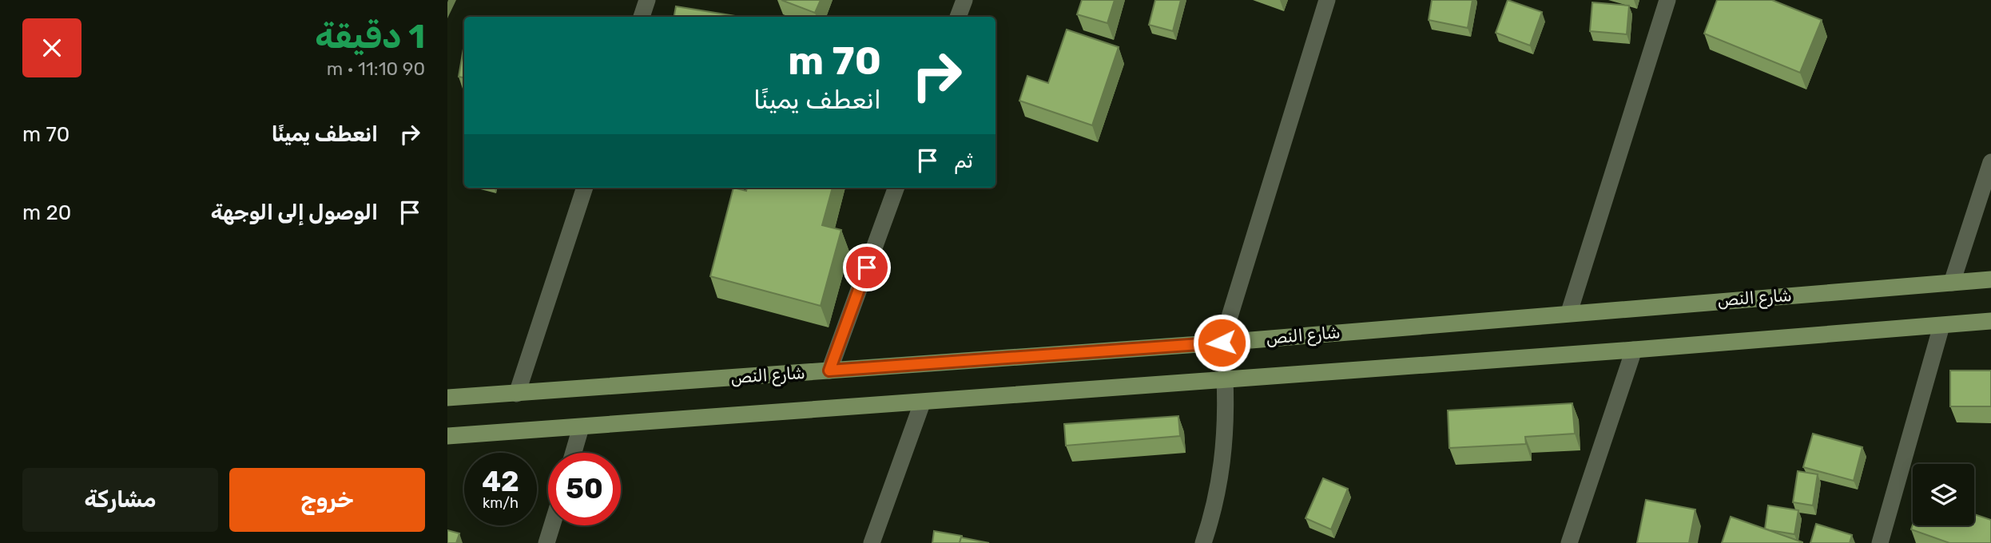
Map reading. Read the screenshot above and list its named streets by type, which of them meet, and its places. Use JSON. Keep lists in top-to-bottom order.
{
  "streets": {
    "main road": ["شارع النص"]
  },
  "page": {
    "heading": ["1 دقيقة", "90 m · 11:10"],
    "turn": ["70 m", "انعطف يمينًا"],
    "list": [
      {
        "name": "انعطف يمينًا",
        "value": "70 m"
      },
      {
        "name": "الوصول إلى الوجهة",
        "value": "20 m"
      }
    ],
    "then": "ثم",
    "speed": "42 km/h",
    "limit": "50",
    "buttons": ["خروج", "مشاركة"]
  }
}
